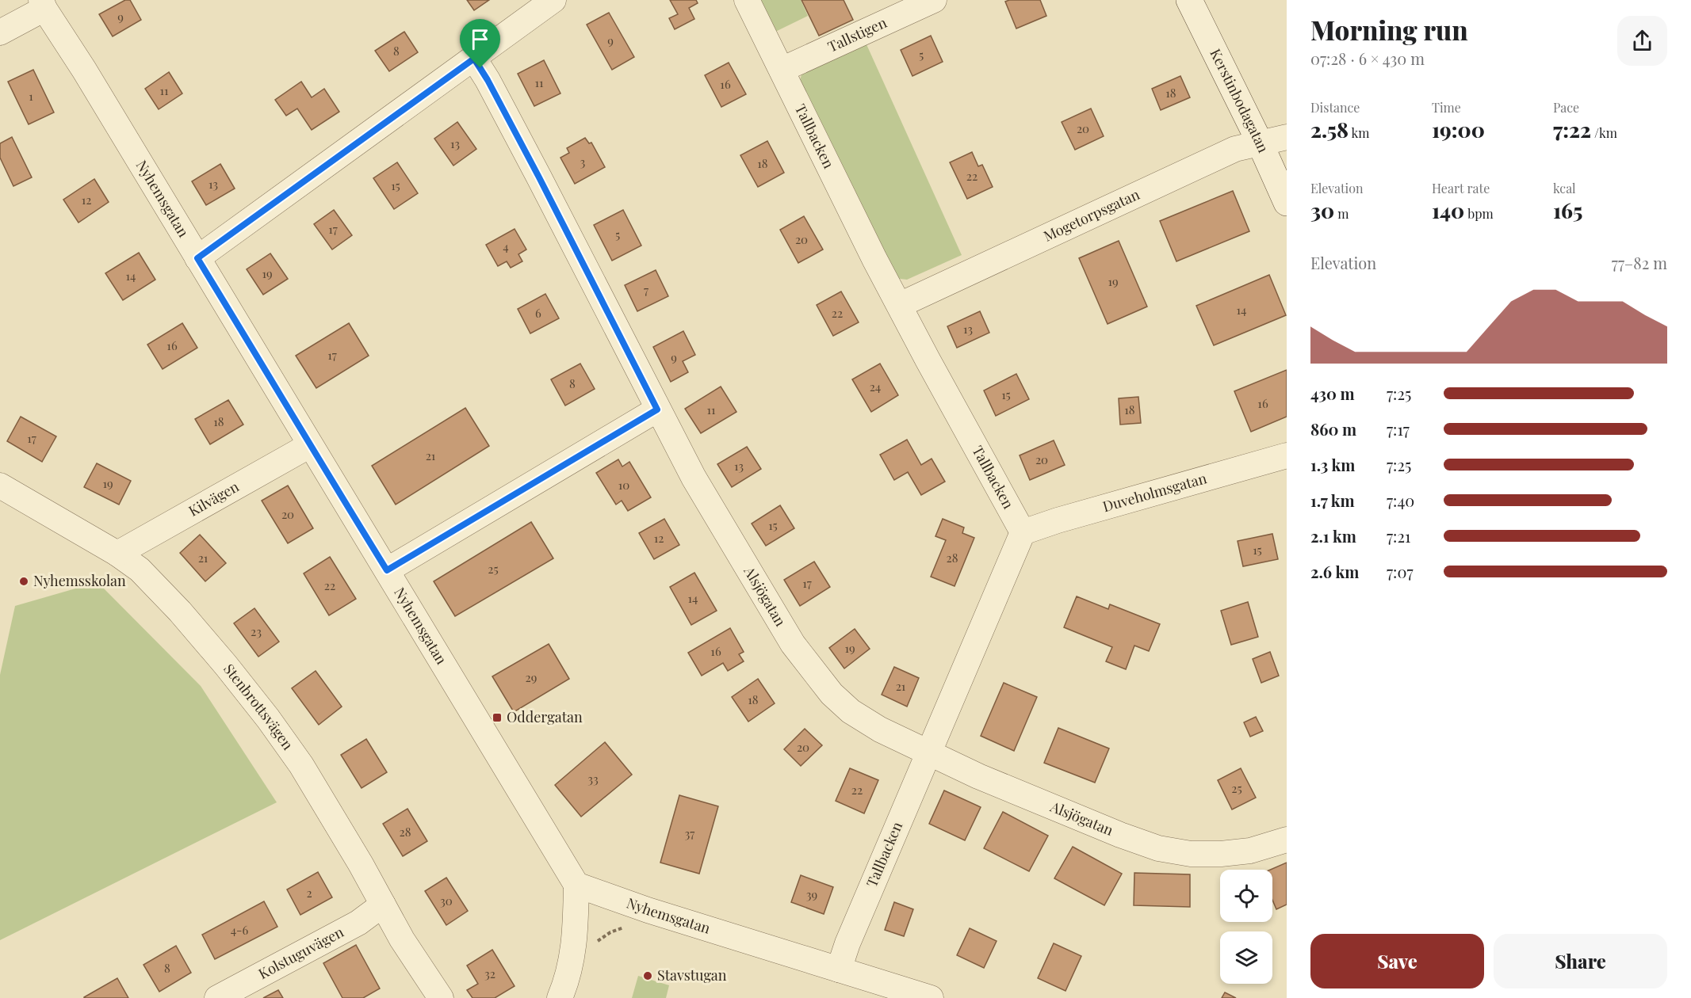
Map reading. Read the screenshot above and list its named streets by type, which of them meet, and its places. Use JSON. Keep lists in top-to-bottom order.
{
  "streets": {
    "street": [
      "Tallstigen",
      "Kerstinbodagatan",
      "Tallbacken",
      "Nyhemsgatan",
      "Mogetorpsgatan",
      "Duveholmsgatan",
      "Kilvägen",
      "Alsjögatan",
      "Stenbrottsvägen",
      "Kolstuguvägen"
    ]
  },
  "crossings": [
    ["Tallstigen", "Tallbacken"],
    ["Kerstinbodagatan", "Mogetorpsgatan"],
    ["Tallbacken", "Nyhemsgatan"],
    ["Tallbacken", "Mogetorpsgatan"],
    ["Tallbacken", "Duveholmsgatan"],
    ["Tallbacken", "Alsjögatan"],
    ["Nyhemsgatan", "Kilvägen"],
    ["Kilvägen", "Stenbrottsvägen"],
    ["Stenbrottsvägen", "Kolstuguvägen"]
  ],
  "places": {
    "other": ["Nyhemsskolan", "Stavstugan"],
    "transit": ["Oddergatan"]
  },
  "house_numbers": [
    "9",
    "9",
    "8",
    "5",
    "11",
    "16",
    "11",
    "18",
    "1",
    "20",
    "13",
    "3",
    "18",
    "22",
    "13",
    "15",
    "12",
    "17",
    "5",
    "20",
    "4",
    "19",
    "14",
    "19",
    "7",
    "14",
    "6",
    "22",
    "13",
    "16",
    "17",
    "9",
    "8",
    "24",
    "15",
    "16",
    "11",
    "18",
    "18",
    "17",
    "21",
    "20",
    "13",
    "19",
    "10",
    "20",
    "15",
    "12",
    "15",
    "21",
    "28",
    "25",
    "17",
    "22",
    "14",
    "23",
    "19",
    "16",
    "29",
    "21",
    "18",
    "20",
    "33",
    "25",
    "22",
    "28",
    "37",
    "2",
    "39",
    "30",
    "4-6",
    "8",
    "32"
  ],
  "page": {
    "heading": ["Morning run", "07:28 · 6 × 430 m"],
    "stats": [
      ["Distance", "2.58 km"],
      ["Time", "19:00"],
      ["Pace", "7:22 /km"],
      ["Elevation", "30 m"],
      ["Heart rate", "140 bpm"],
      ["kcal", "165"]
    ],
    "chart": ["Elevation", "77–82 m"],
    "list": [
      {
        "name": "430 m",
        "note": "7:25"
      },
      {
        "name": "860 m",
        "note": "7:17"
      },
      {
        "name": "1.3 km",
        "note": "7:25"
      },
      {
        "name": "1.7 km",
        "note": "7:40"
      },
      {
        "name": "2.1 km",
        "note": "7:21"
      },
      {
        "name": "2.6 km",
        "note": "7:07"
      }
    ],
    "buttons": ["Save", "Share"]
  }
}
